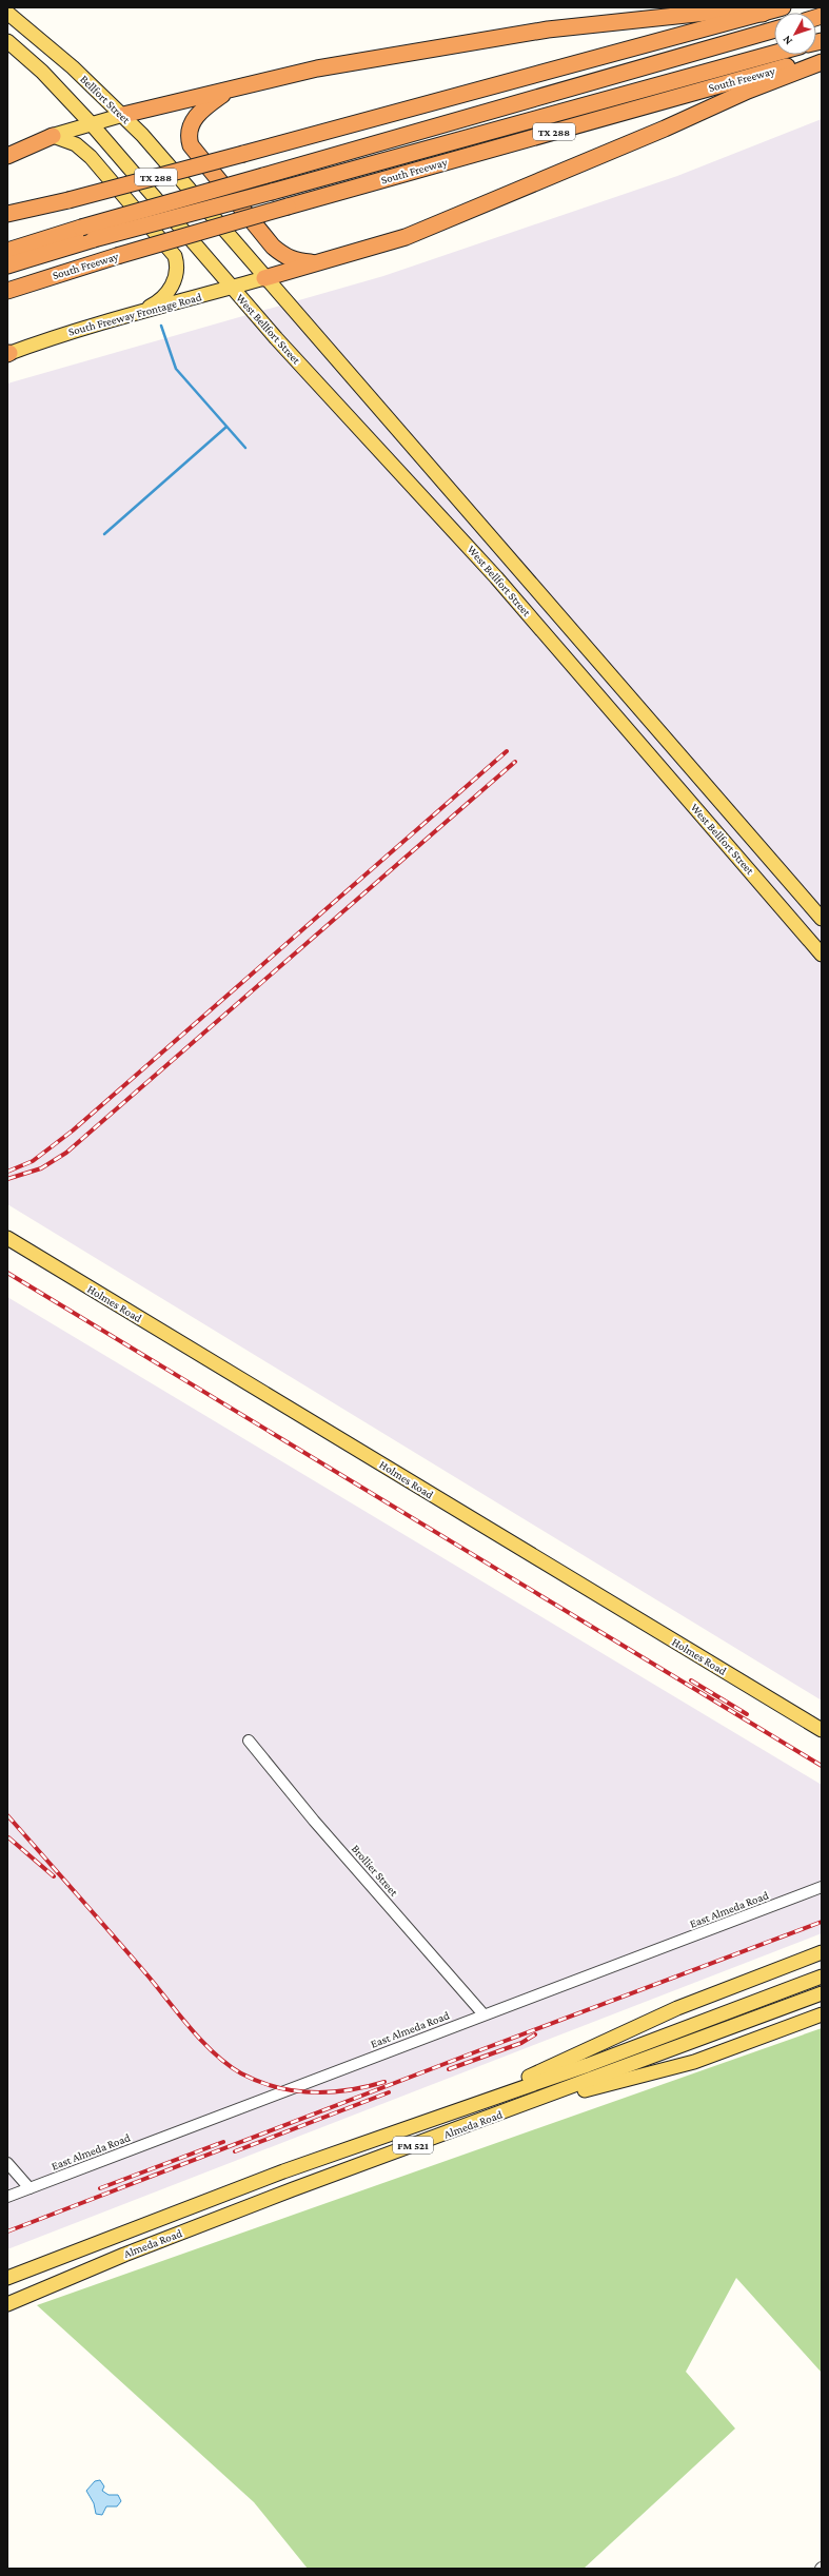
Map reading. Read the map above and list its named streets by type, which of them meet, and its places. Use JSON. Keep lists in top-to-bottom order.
{
  "streets": {
    "highway": ["South Freeway", "TX 288"],
    "main road": [
      "Bellfort Street",
      "South Freeway Frontage Road",
      "West Bellfort Street",
      "Holmes Road",
      "Almeda Road",
      "FM 521"
    ],
    "street": ["Brollier Street", "East Almeda Road"]
  },
  "crossings": [
    ["Bellfort Street", "West Bellfort Street"],
    ["South Freeway Frontage Road", "West Bellfort Street"],
    ["Brollier Street", "East Almeda Road"]
  ],
  "north": "bottom left"
}
